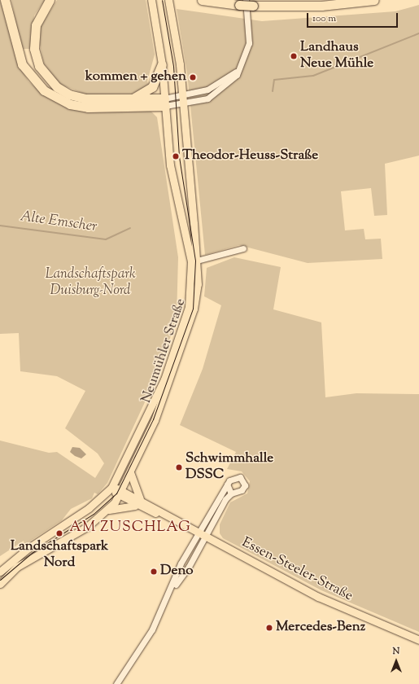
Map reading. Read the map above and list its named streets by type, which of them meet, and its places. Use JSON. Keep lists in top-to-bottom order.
{
  "streets": {
    "main road": ["Neumühler Straße", "Essen-Steeler-Straße"]
  },
  "crossings": [
    ["Neumühler Straße", "Essen-Steeler-Straße"]
  ],
  "districts": ["AM ZUSCHLAG"],
  "water": ["Alte Emscher"],
  "parks": ["Landschaftspark Duisburg-Nord"],
  "places": [
    "Landhaus Neue Mühle",
    "kommen + gehen",
    "Theodor-Heuss-Straße",
    "Schwimmhalle DSSC",
    "Landschaftspark Nord",
    "Deno",
    "Mercedes-Benz"
  ],
  "scale_bar": "100 m",
  "north": "top"
}
